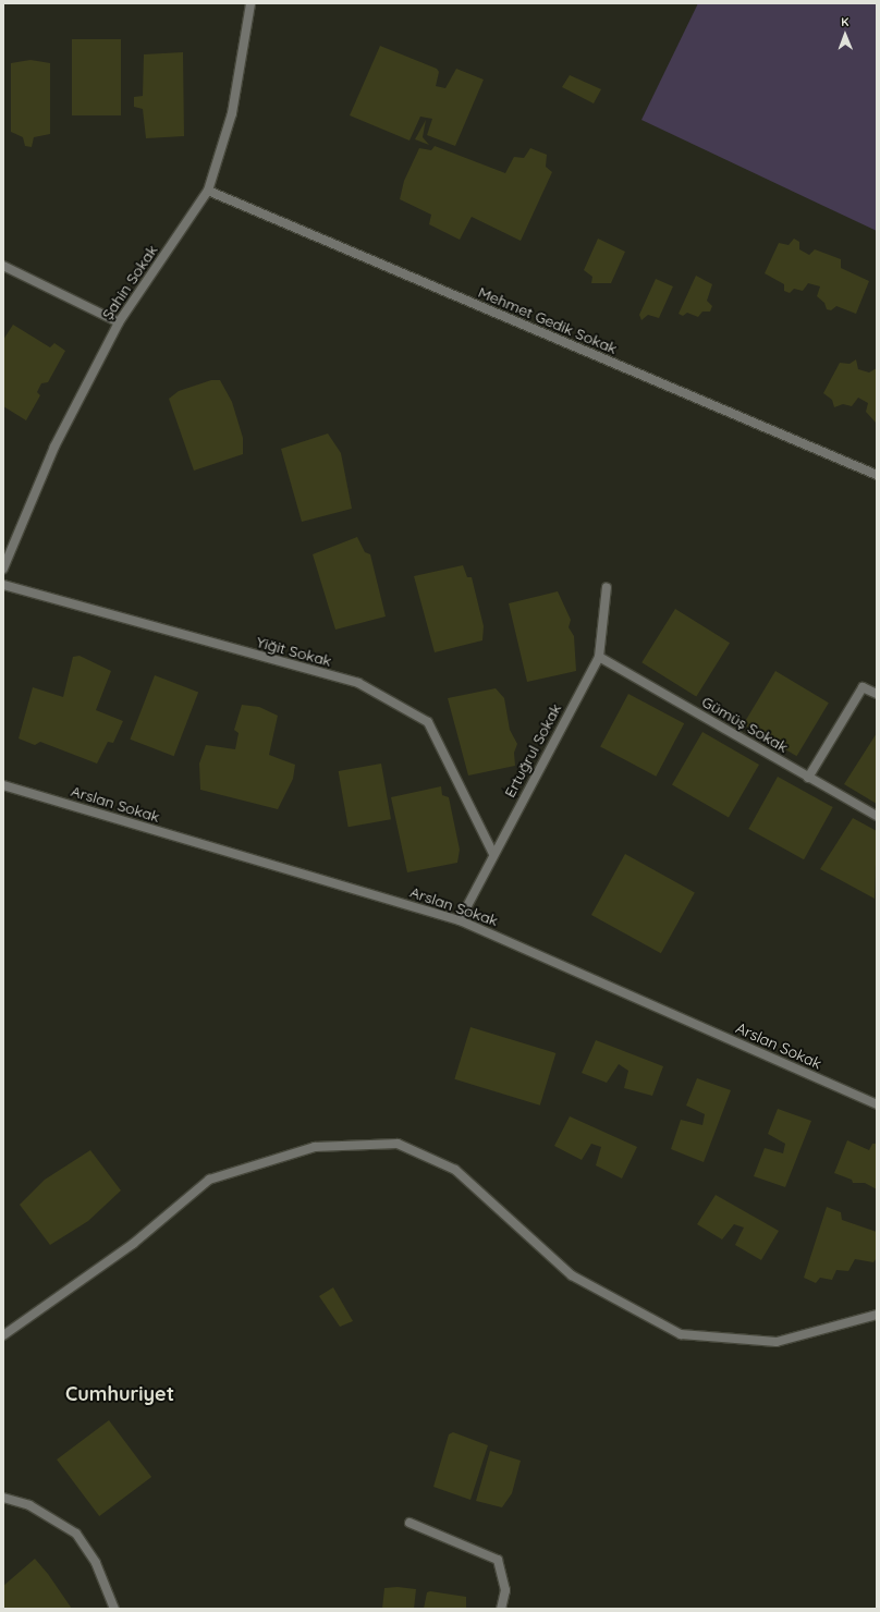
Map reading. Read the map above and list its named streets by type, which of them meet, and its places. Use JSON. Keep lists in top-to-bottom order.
{
  "streets": {
    "street": [
      "Şahin Sokak",
      "Mehmet Gedik Sokak",
      "Yiğit Sokak",
      "Gümüş Sokak",
      "Ertuğrul Sokak",
      "Arslan Sokak"
    ]
  },
  "crossings": [
    ["Şahin Sokak", "Mehmet Gedik Sokak"],
    ["Yiğit Sokak", "Ertuğrul Sokak"],
    ["Gümüş Sokak", "Ertuğrul Sokak"],
    ["Ertuğrul Sokak", "Arslan Sokak"]
  ],
  "districts": ["Cumhuriyet"],
  "north": "top"
}
